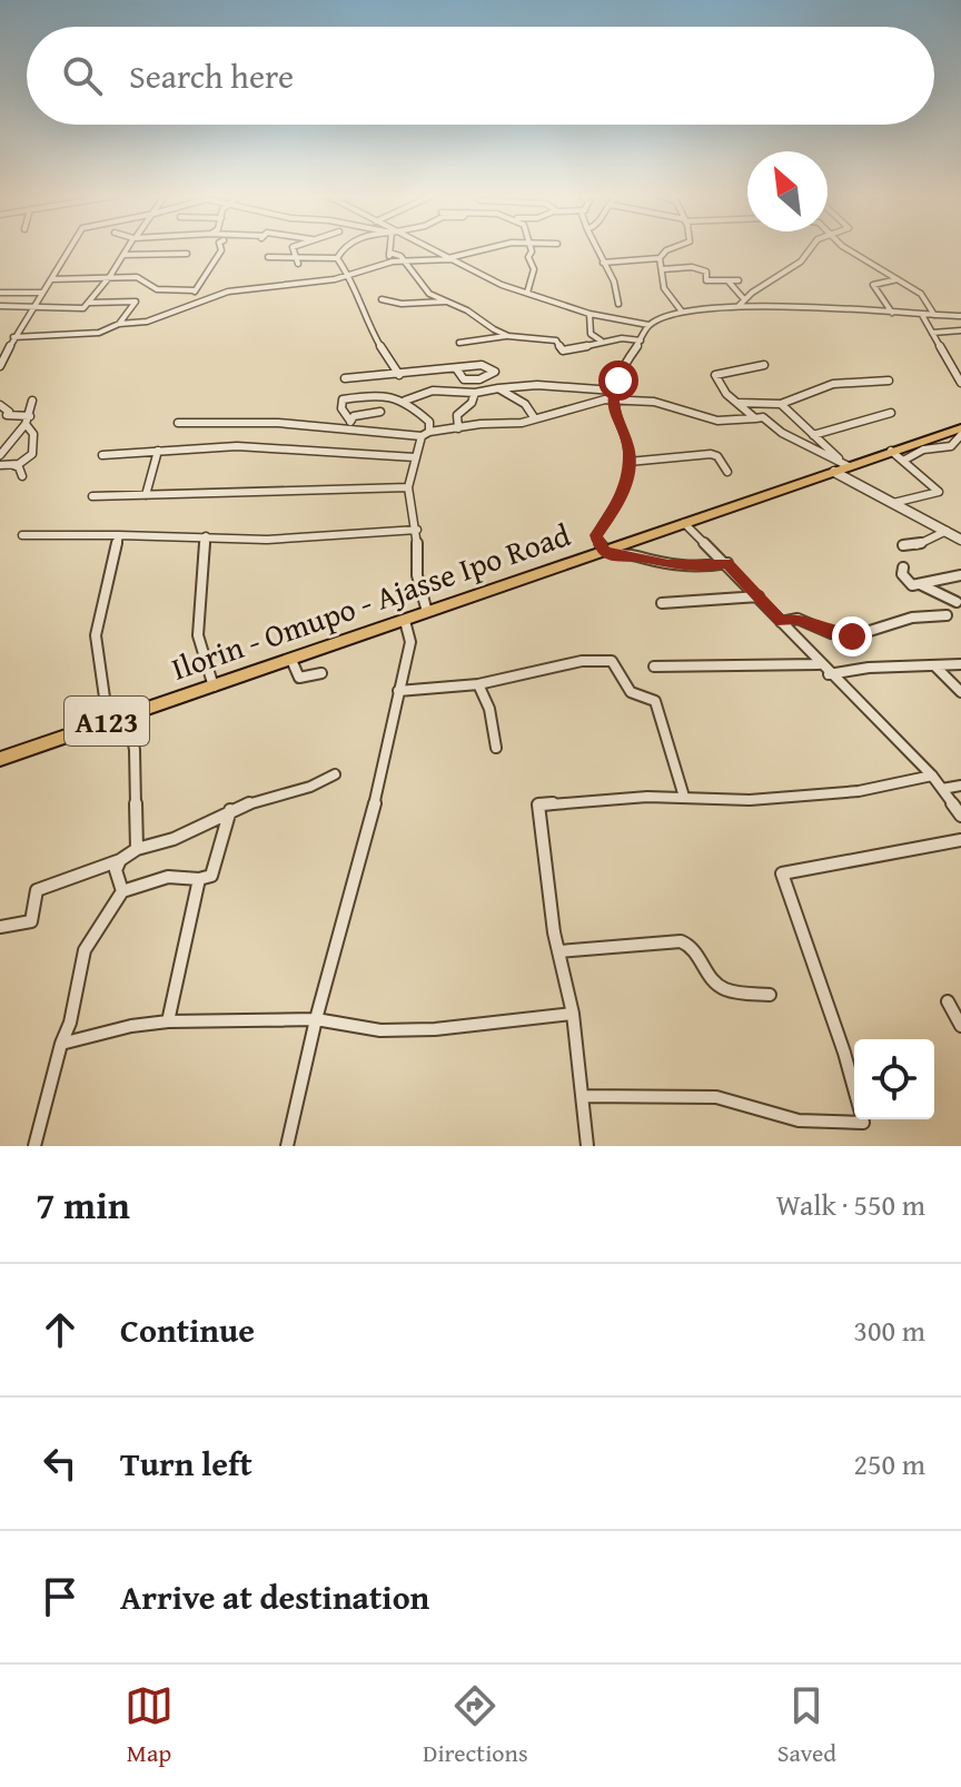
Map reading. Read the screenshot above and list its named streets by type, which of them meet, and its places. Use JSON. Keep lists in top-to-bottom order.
{
  "streets": {
    "highway": ["Ilorin - Omupo - Ajasse Ipo Road", "A123"]
  },
  "north": "top left",
  "page": {
    "search": "Search here",
    "heading": ["7 min", "Walk · 550 m"],
    "list": [
      ["Continue", "300 m"],
      ["Turn left", "250 m"],
      "Arrive at destination"
    ],
    "nav": ["Map", "Directions", "Saved"]
  }
}
